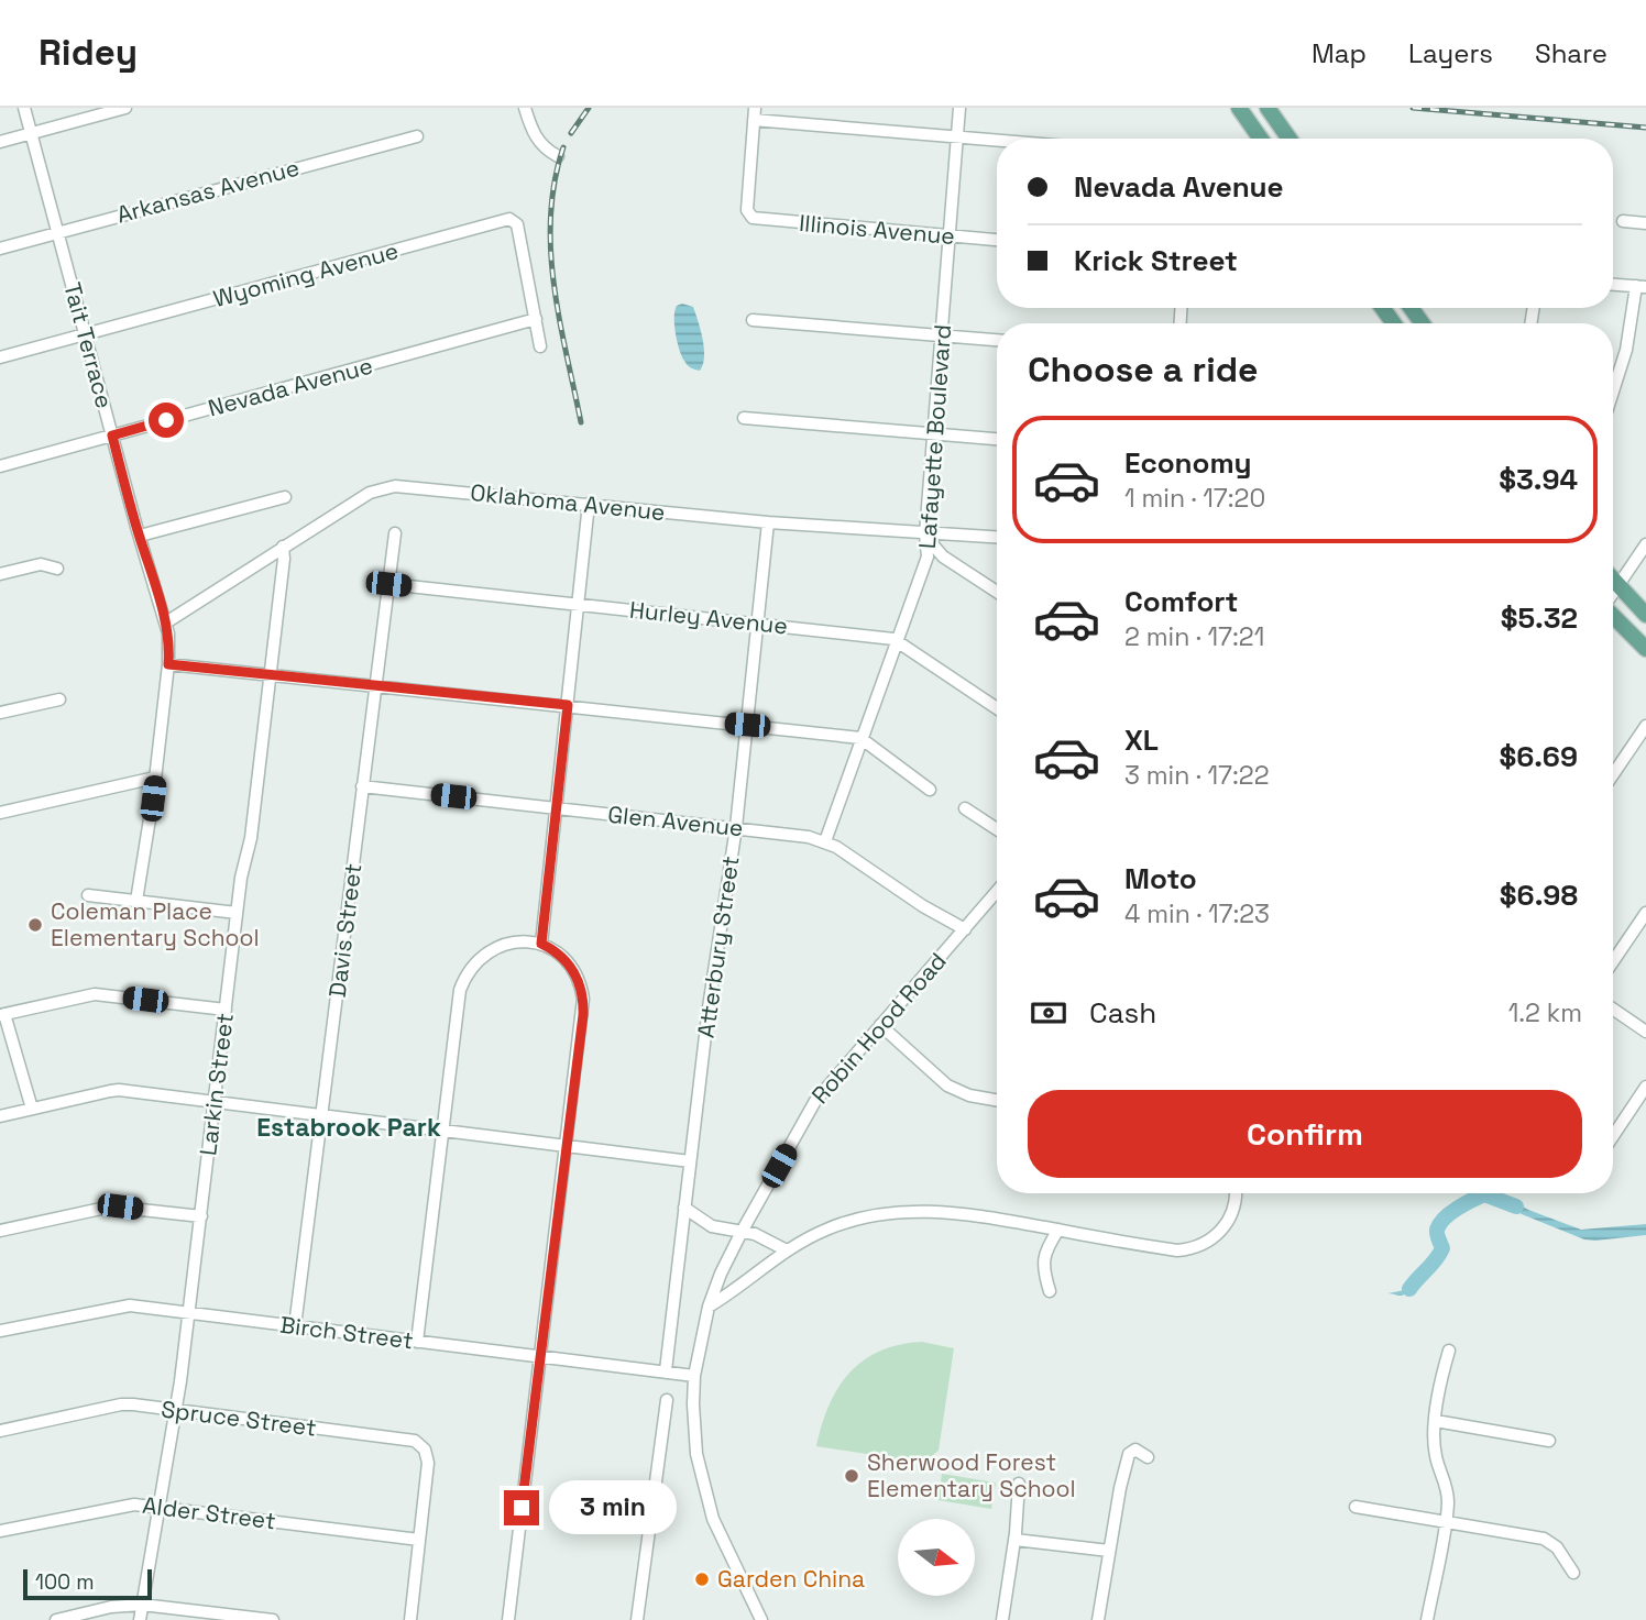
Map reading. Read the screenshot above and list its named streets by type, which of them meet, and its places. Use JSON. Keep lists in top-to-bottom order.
{
  "streets": {
    "street": [
      "Arkansas Avenue",
      "Illinois Avenue",
      "Wyoming Avenue",
      "Tait Terrace",
      "Nevada Avenue",
      "Lafayette Boulevard",
      "Oklahoma Avenue",
      "Hurley Avenue",
      "Glen Avenue",
      "Davis Street",
      "Atterbury Street",
      "Robin Hood Road",
      "Larkin Street",
      "Birch Street",
      "Spruce Street",
      "Alder Street"
    ]
  },
  "crossings": [
    ["Arkansas Avenue", "Tait Terrace"],
    ["Illinois Avenue", "Lafayette Boulevard"],
    ["Wyoming Avenue", "Tait Terrace"],
    ["Wyoming Avenue", "Nevada Avenue"],
    ["Tait Terrace", "Nevada Avenue"],
    ["Tait Terrace", "Oklahoma Avenue"],
    ["Lafayette Boulevard", "Oklahoma Avenue"],
    ["Lafayette Boulevard", "Hurley Avenue"],
    ["Lafayette Boulevard", "Glen Avenue"],
    ["Oklahoma Avenue", "Atterbury Street"],
    ["Oklahoma Avenue", "Larkin Street"],
    ["Hurley Avenue", "Davis Street"],
    ["Hurley Avenue", "Atterbury Street"],
    ["Glen Avenue", "Davis Street"],
    ["Glen Avenue", "Atterbury Street"],
    ["Glen Avenue", "Robin Hood Road"],
    ["Davis Street", "Birch Street"],
    ["Atterbury Street", "Birch Street"],
    ["Robin Hood Road", "Birch Street"],
    ["Larkin Street", "Birch Street"],
    ["Larkin Street", "Spruce Street"],
    ["Larkin Street", "Alder Street"],
    ["Spruce Street", "Alder Street"]
  ],
  "districts": ["Estabrook Park"],
  "places": ["Coleman Place Elementary School", "Sherwood Forest Elementary School", "Garden China"],
  "scale_bar": "100 m",
  "north": "right",
  "page": {
    "header": "Ridey",
    "nav": ["Map", "Layers", "Share"],
    "banner": ["Nevada Avenue", "Krick Street"],
    "heading": "Choose a ride",
    "list": [
      {
        "name": "Economy",
        "note": "1 min · 17:20",
        "value": "$3.94"
      },
      {
        "name": "Comfort",
        "note": "2 min · 17:21",
        "value": "$5.32"
      },
      {
        "name": "XL",
        "note": "3 min · 17:22",
        "value": "$6.69"
      },
      {
        "name": "Moto",
        "note": "4 min · 17:23",
        "value": "$6.98"
      }
    ],
    "pay": ["Cash", "1.2 km"],
    "buttons": "Confirm",
    "bubble": "3 min",
    "scale": "100 m"
  }
}
